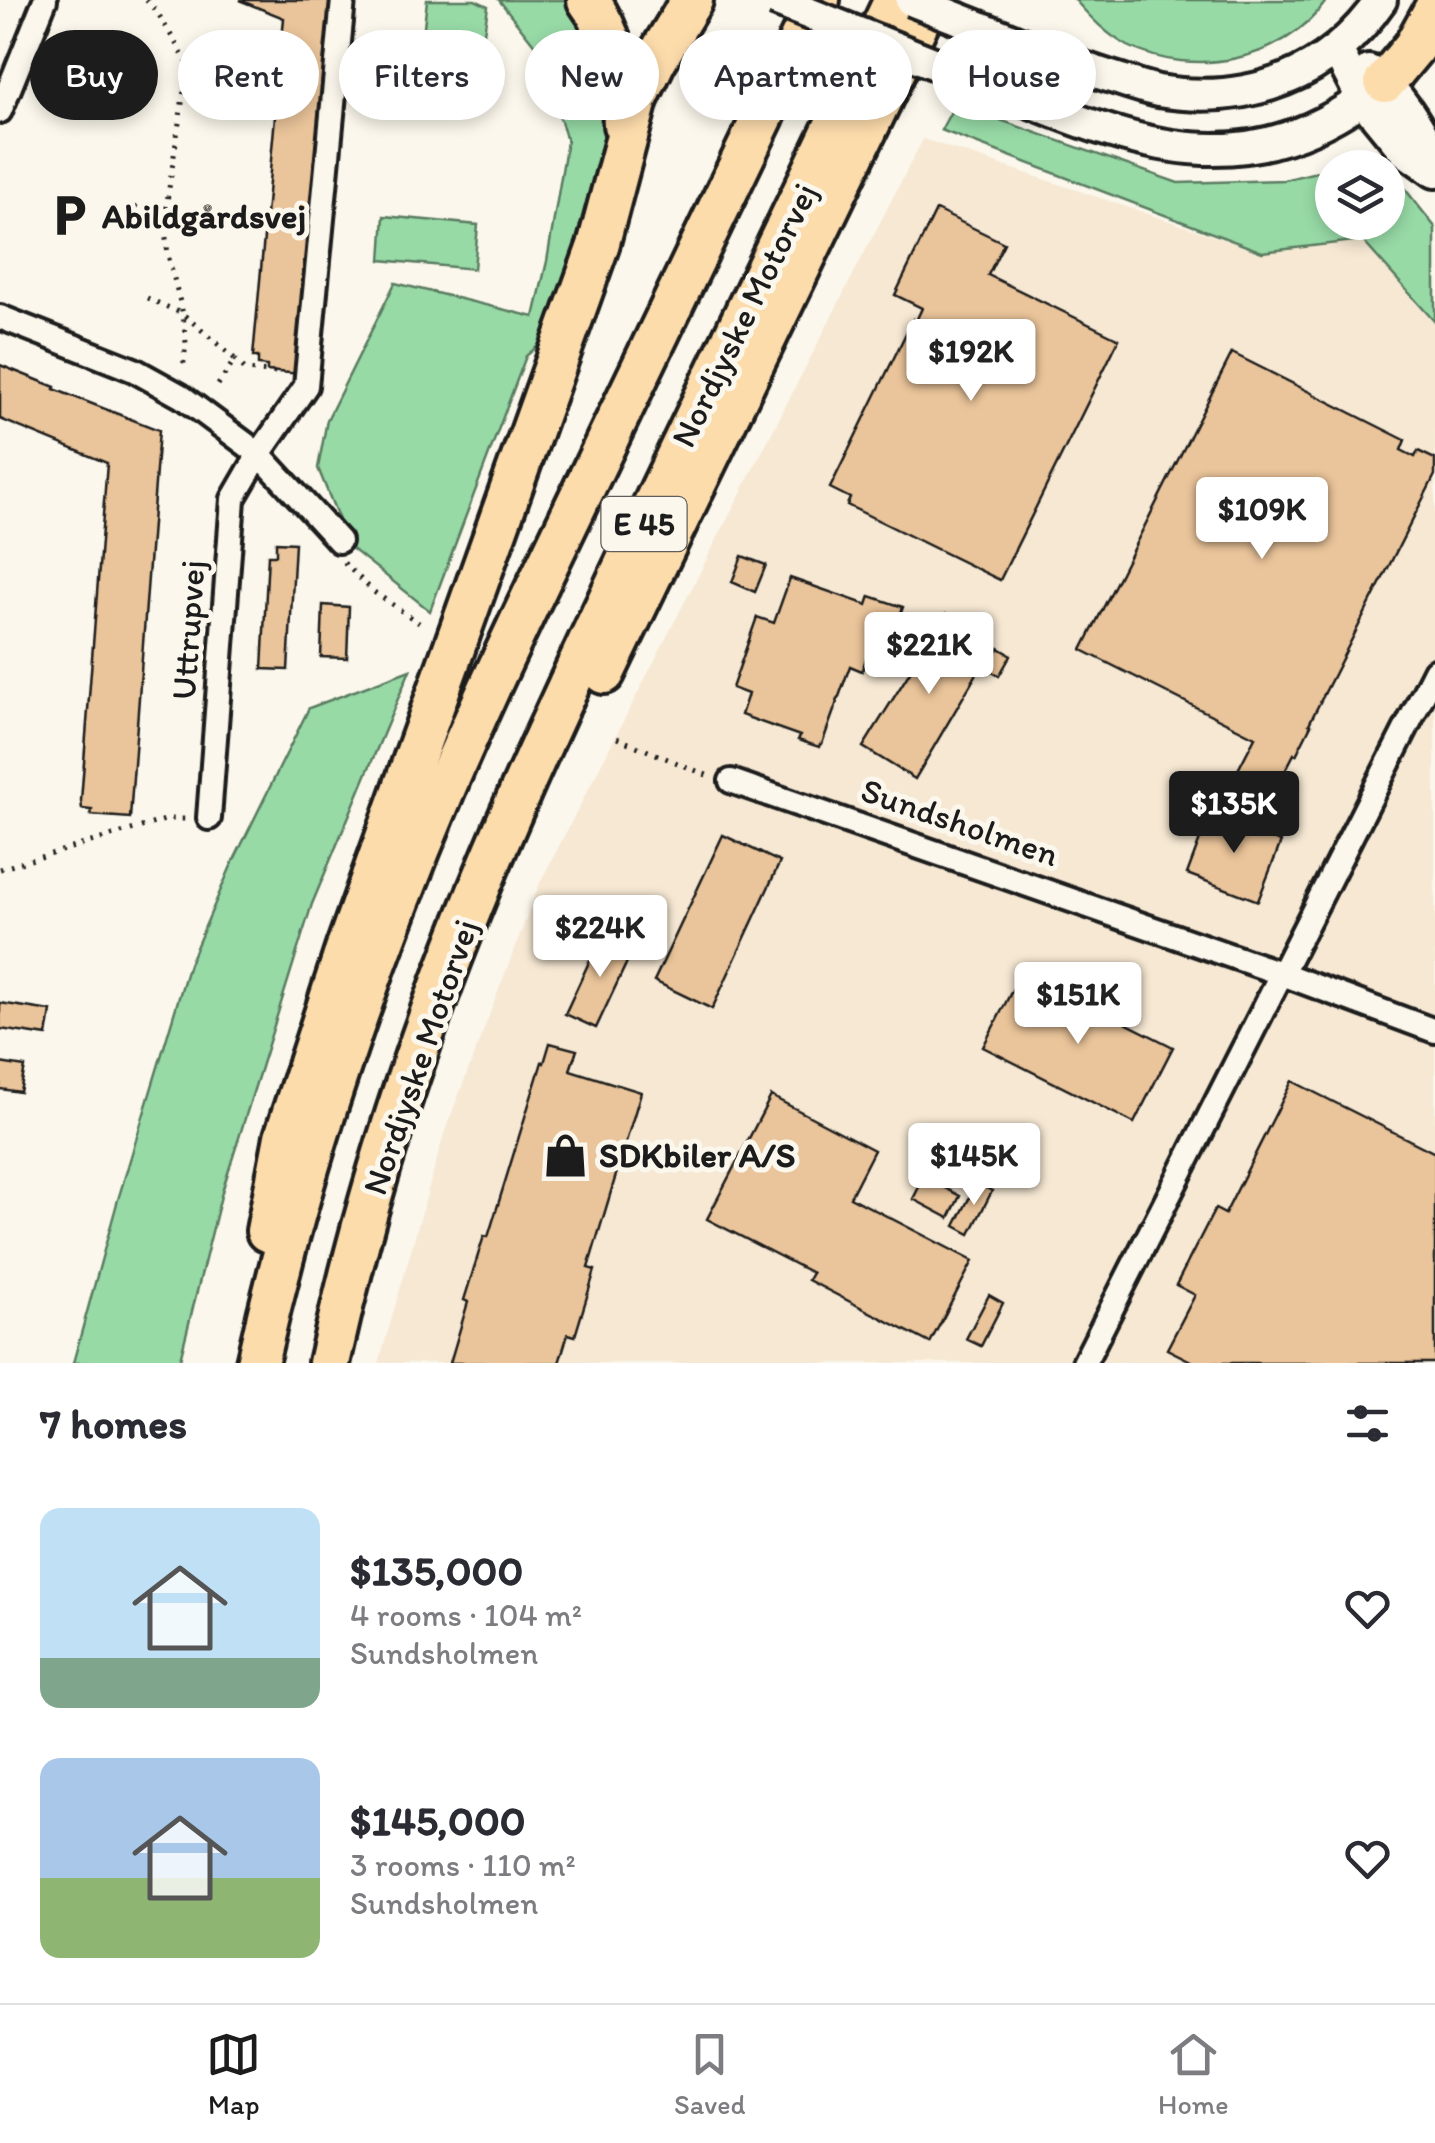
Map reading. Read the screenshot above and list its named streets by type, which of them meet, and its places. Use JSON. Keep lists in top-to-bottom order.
{
  "streets": {
    "highway": ["Nordjyske Motorvej", "E 45"],
    "street": ["Uttrupvej", "Sundsholmen"]
  },
  "places": {
    "parking": ["Abildgårdsvej"],
    "shop": ["SDKbiler A/S"]
  },
  "page": {
    "chip": [
      "Buy",
      "Rent",
      "Filters",
      "New",
      "Apartment",
      "House"
    ],
    "price": [
      "$192K",
      "$109K",
      "$221K",
      "$135K",
      "$224K",
      "$151K",
      "$145K"
    ],
    "heading": "7 homes",
    "list": [
      {
        "name": "$135,000",
        "note": "4 rooms · 104 m² · Sundsholmen"
      },
      {
        "name": "$145,000",
        "note": "3 rooms · 110 m² · Sundsholmen"
      }
    ],
    "tabs": ["Map", "Saved", "Home"]
  }
}
